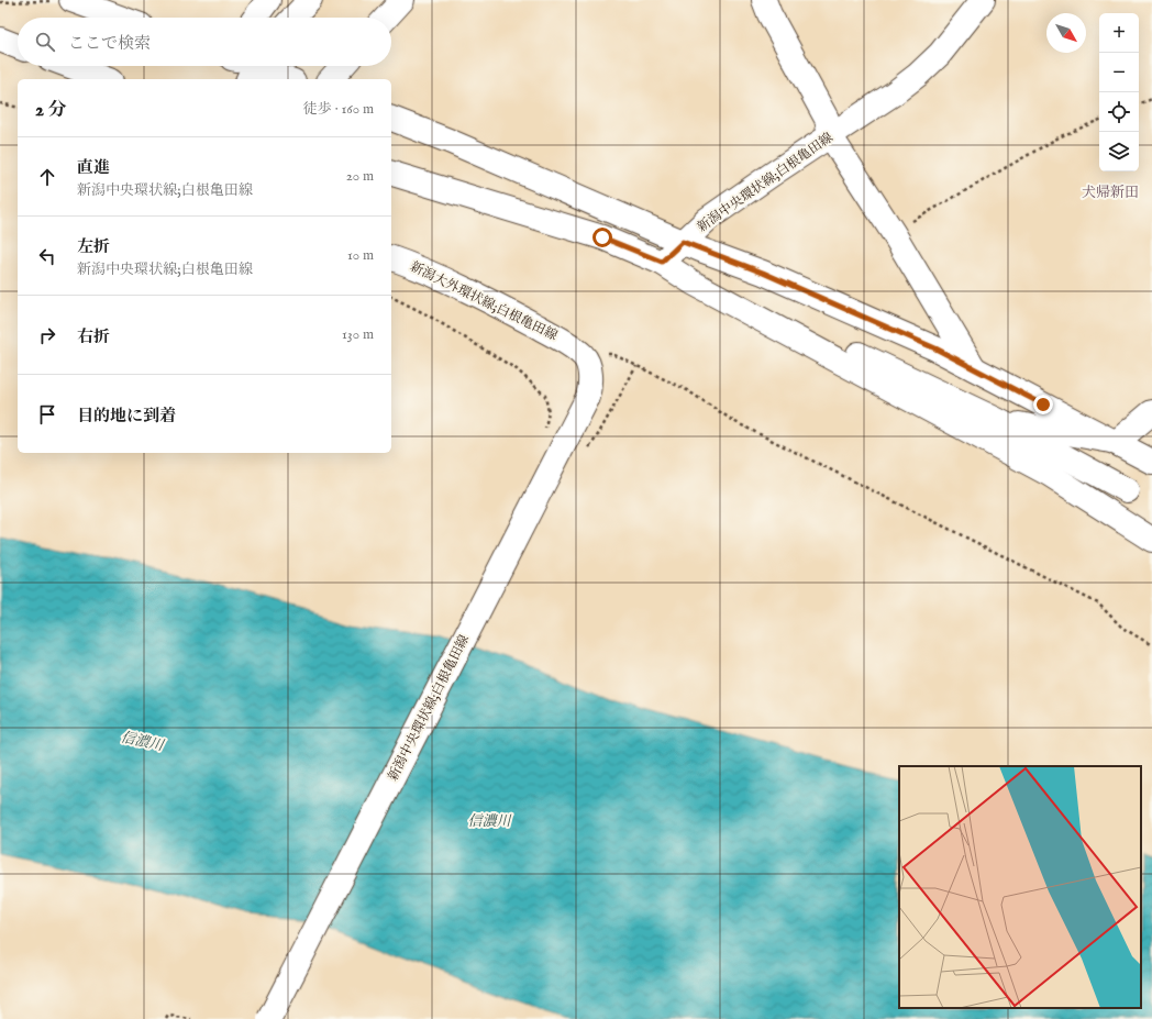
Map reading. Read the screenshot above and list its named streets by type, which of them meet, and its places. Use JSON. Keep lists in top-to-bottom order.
{
  "streets": {
    "main road": ["新潟中央環状線;白根亀田線", "新潟大外環状線;白根亀田線"]
  },
  "crossings": [
    ["新潟中央環状線;白根亀田線", "新潟大外環状線;白根亀田線"]
  ],
  "districts": ["犬帰新田"],
  "water": ["信濃川"],
  "north": "bottom right",
  "page": {
    "map_buttons": ["+", "−"],
    "search": "ここで検索",
    "heading": ["2 分", "徒歩 · 160 m"],
    "list": [
      ["直進", "新潟中央環状線;白根亀田線", "20 m"],
      ["左折", "新潟中央環状線;白根亀田線", "10 m"],
      ["右折", "130 m"],
      "目的地に到着"
    ]
  }
}
